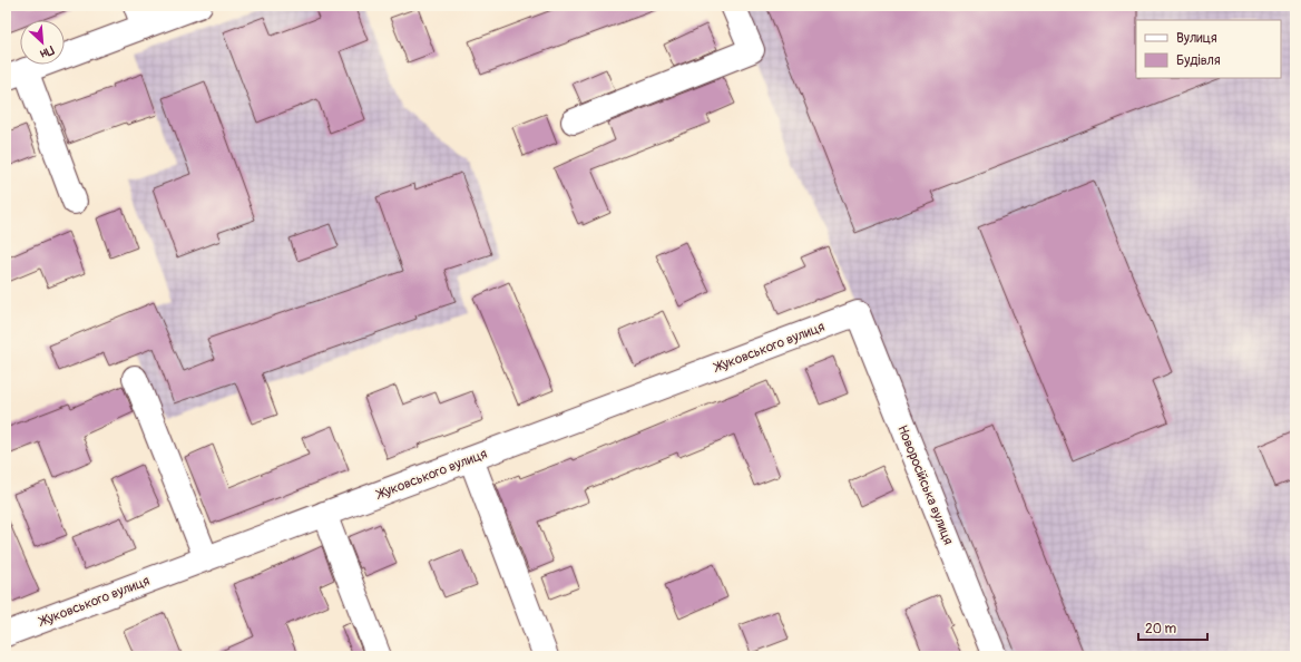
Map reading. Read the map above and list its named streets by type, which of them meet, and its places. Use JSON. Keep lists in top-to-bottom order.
{
  "streets": {
    "street": ["Жуковського вулиця", "Новоросійська вулиця"]
  },
  "crossings": [
    ["Жуковського вулиця", "Новоросійська вулиця"]
  ],
  "legend": ["Вулиця", "Будівля"],
  "scale_bar": "20 m",
  "north": "bottom right"
}
